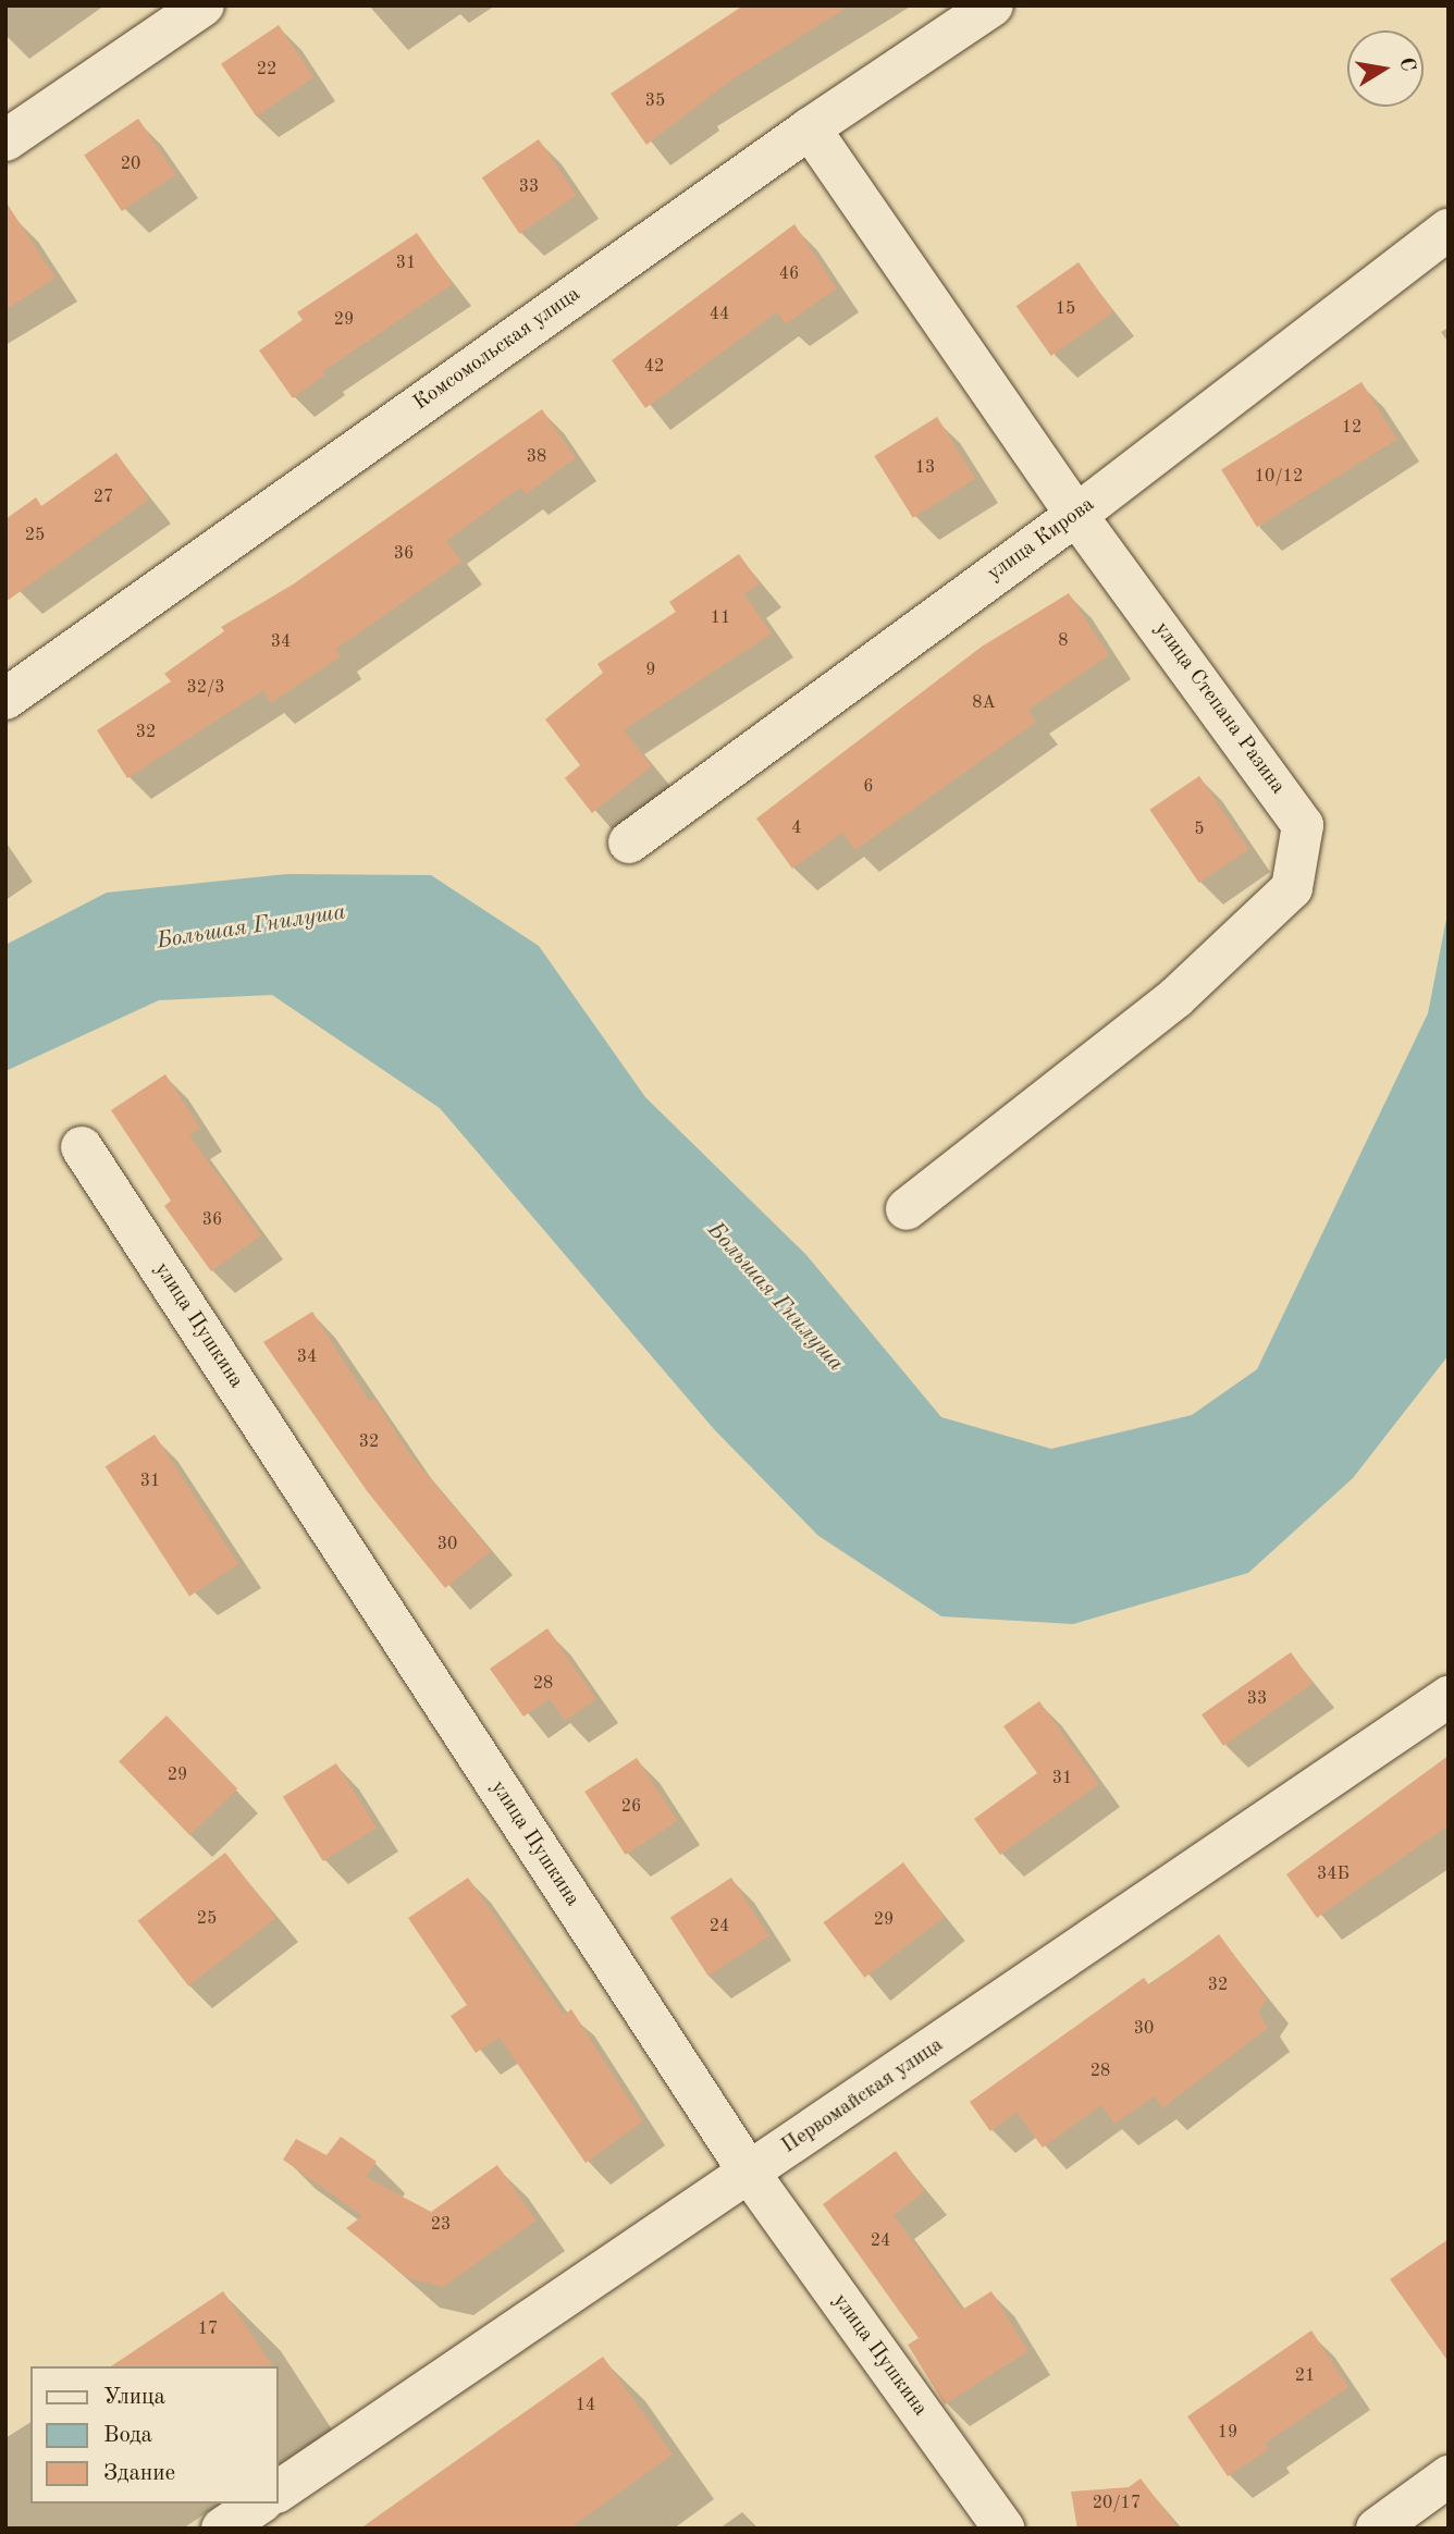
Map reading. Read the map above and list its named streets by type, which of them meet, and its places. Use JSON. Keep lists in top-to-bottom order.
{
  "streets": {
    "street": [
      "Комсомольская улица",
      "улица Кирова",
      "улица Степана Разина",
      "улица Пушкина",
      "Первомайская улица"
    ]
  },
  "crossings": [
    ["Комсомольская улица", "улица Степана Разина"],
    ["улица Кирова", "улица Степана Разина"],
    ["улица Пушкина", "Первомайская улица"]
  ],
  "water": ["Большая Гнилуша"],
  "house_numbers": [
    "22",
    "35",
    "20",
    "33",
    "31",
    "46",
    "15",
    "44",
    "29",
    "42",
    "12",
    "38",
    "13",
    "10/12",
    "27",
    "25",
    "36",
    "11",
    "8",
    "34",
    "9",
    "32/3",
    "8А",
    "32",
    "6",
    "4",
    "5",
    "36",
    "34",
    "32",
    "31",
    "30",
    "28",
    "33",
    "29",
    "31",
    "26",
    "34Б",
    "25",
    "29",
    "24",
    "32",
    "30",
    "28",
    "23",
    "24",
    "17",
    "21",
    "14",
    "19",
    "20/17"
  ],
  "legend": ["Улица", "Вода", "Здание"],
  "north": "right"
}
